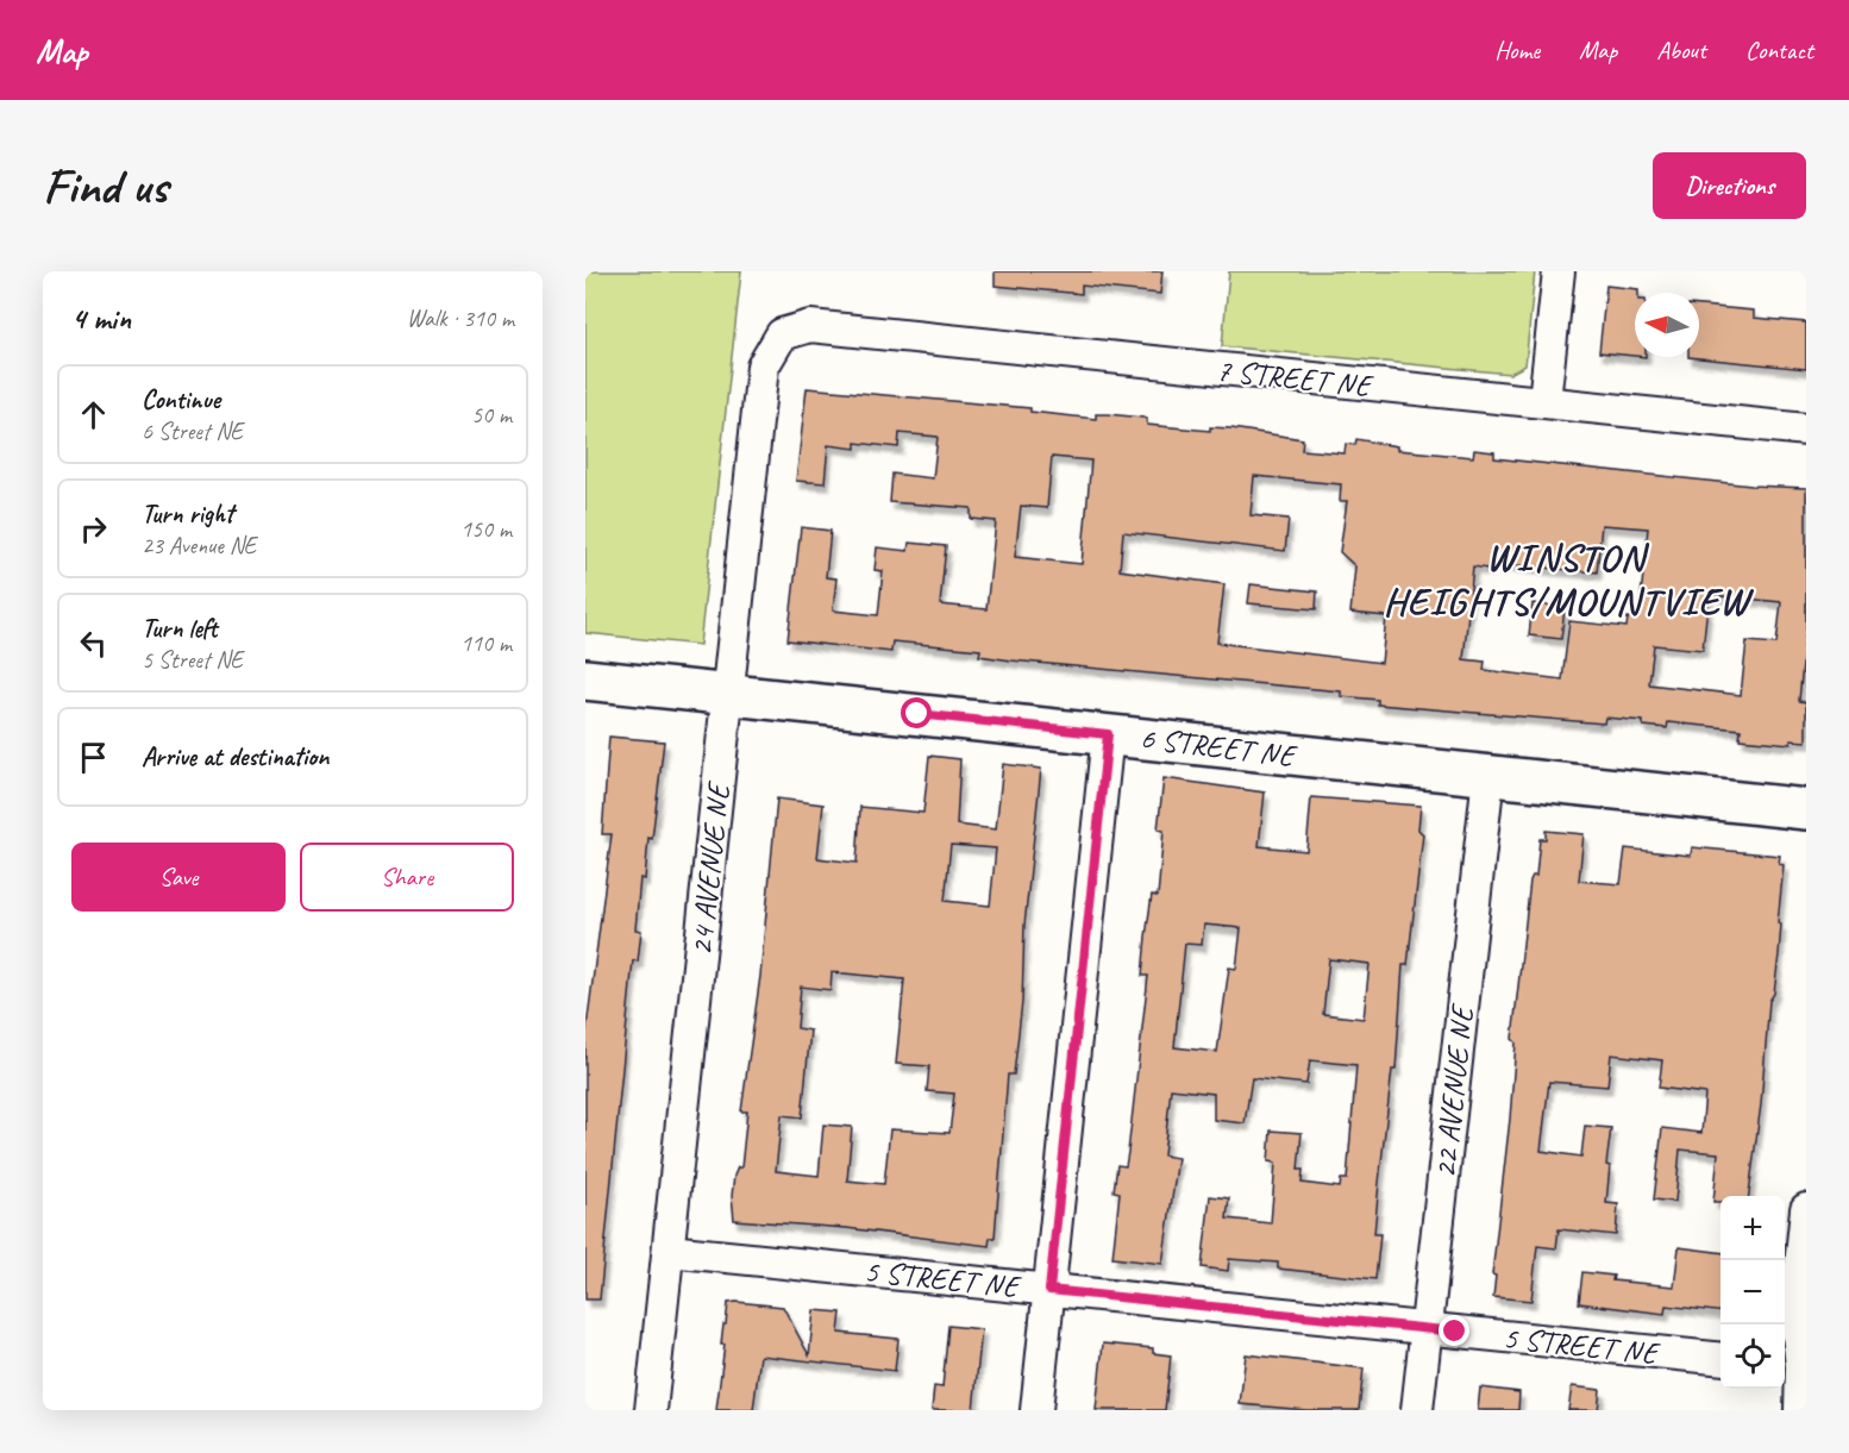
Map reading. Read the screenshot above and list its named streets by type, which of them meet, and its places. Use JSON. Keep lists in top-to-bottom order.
{
  "streets": {
    "street": [
      "7 STREET NE",
      "6 STREET NE",
      "24 AVENUE NE",
      "22 AVENUE NE",
      "5 STREET NE"
    ]
  },
  "crossings": [
    ["7 STREET NE", "24 AVENUE NE"],
    ["6 STREET NE", "24 AVENUE NE"],
    ["6 STREET NE", "22 AVENUE NE"],
    ["24 AVENUE NE", "5 STREET NE"],
    ["22 AVENUE NE", "5 STREET NE"]
  ],
  "districts": ["WINSTON HEIGHTS/MOUNTVIEW"],
  "north": "left",
  "page": {
    "header": "Map",
    "nav": [
      "Home",
      "Map",
      "About",
      "Contact"
    ],
    "buttons": [
      "Directions",
      ["Save", "Share"]
    ],
    "title": "Find us",
    "heading": ["4 min", "Walk · 310 m"],
    "list": [
      ["Continue", "6 Street NE", "50 m"],
      ["Turn right", "23 Avenue NE", "150 m"],
      ["Turn left", "5 Street NE", "110 m"],
      "Arrive at destination"
    ],
    "map_buttons": ["+", "−"]
  }
}
